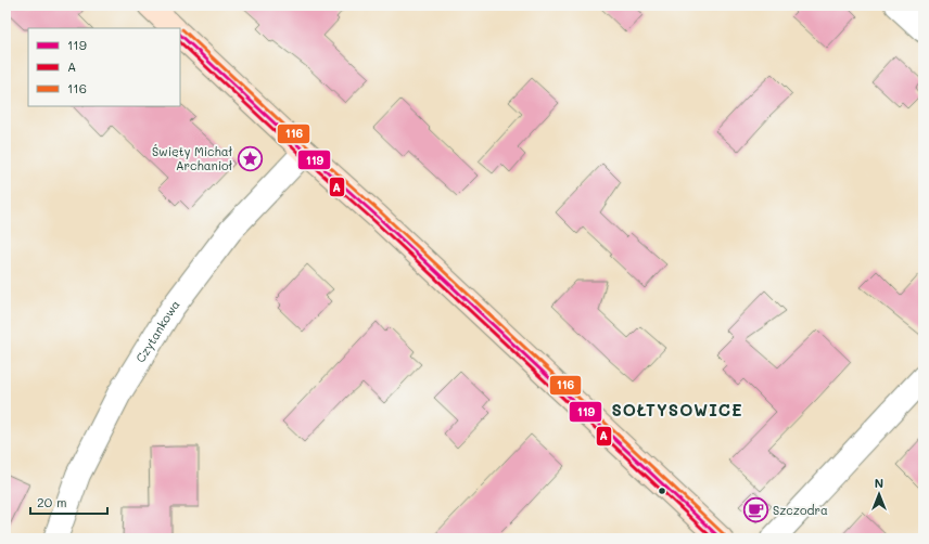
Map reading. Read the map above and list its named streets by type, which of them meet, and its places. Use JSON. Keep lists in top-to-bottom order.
{
  "streets": {
    "street": ["Czytankowa"]
  },
  "districts": ["SOŁTYSOWICE"],
  "places": {
    "place": ["Święty Michał Archanioł"],
    "cafe": ["Szczodra"]
  },
  "lines": ["transit line 116", "transit line 119", "transit line A"],
  "legend": ["119", "A", "116"],
  "scale_bar": "20 m",
  "north": "top"
}
